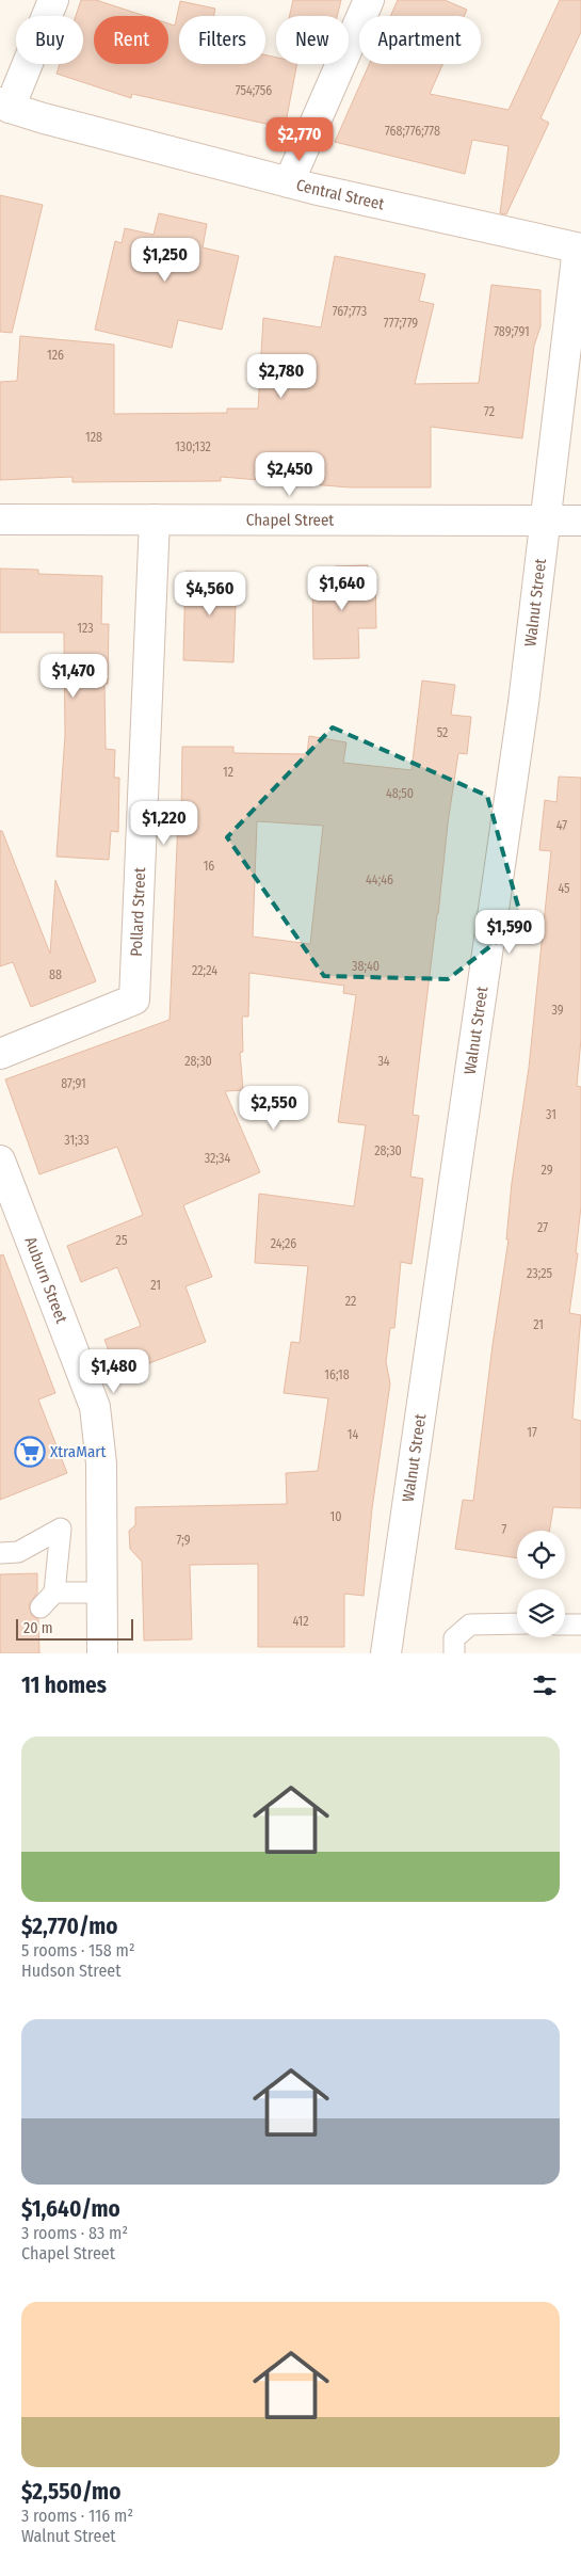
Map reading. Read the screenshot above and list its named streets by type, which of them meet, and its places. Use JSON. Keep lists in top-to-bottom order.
{
  "streets": {
    "street": [
      "Central Street",
      "Chapel Street",
      "Walnut Street",
      "Pollard Street",
      "Auburn Street"
    ]
  },
  "crossings": [
    ["Central Street", "Walnut Street"],
    ["Chapel Street", "Walnut Street"],
    ["Chapel Street", "Pollard Street"]
  ],
  "places": {
    "supermarket": ["XtraMart"]
  },
  "house_numbers": [
    "754;756",
    "768;776;778",
    "767;773",
    "777;779",
    "789;791",
    "126",
    "72",
    "128",
    "130;132",
    "123",
    "52",
    "12",
    "48;50",
    "47",
    "16",
    "44;46",
    "45",
    "38;40",
    "22;24",
    "88",
    "39",
    "28;30",
    "34",
    "87;91",
    "31",
    "31;33",
    "28;30",
    "32;34",
    "29",
    "27",
    "25",
    "24;26",
    "23;25",
    "21",
    "22",
    "21",
    "16;18",
    "17",
    "14",
    "10",
    "7",
    "7;9",
    "412"
  ],
  "scale_bar": "20 m",
  "page": {
    "chip": [
      "Buy",
      "Rent",
      "Filters",
      "New",
      "Apartment"
    ],
    "price": [
      "$2,770",
      "$1,250",
      "$2,780",
      "$2,450",
      "$1,640",
      "$4,560",
      "$1,470",
      "$1,220",
      "$1,590",
      "$2,550",
      "$1,480"
    ],
    "scale": "20 m",
    "heading": "11 homes",
    "list": [
      {
        "name": "$2,770/mo",
        "note": "5 rooms · 158 m² · Hudson Street"
      },
      {
        "name": "$1,640/mo",
        "note": "3 rooms · 83 m² · Chapel Street"
      },
      {
        "name": "$2,550/mo",
        "note": "3 rooms · 116 m² · Walnut Street"
      }
    ]
  }
}
